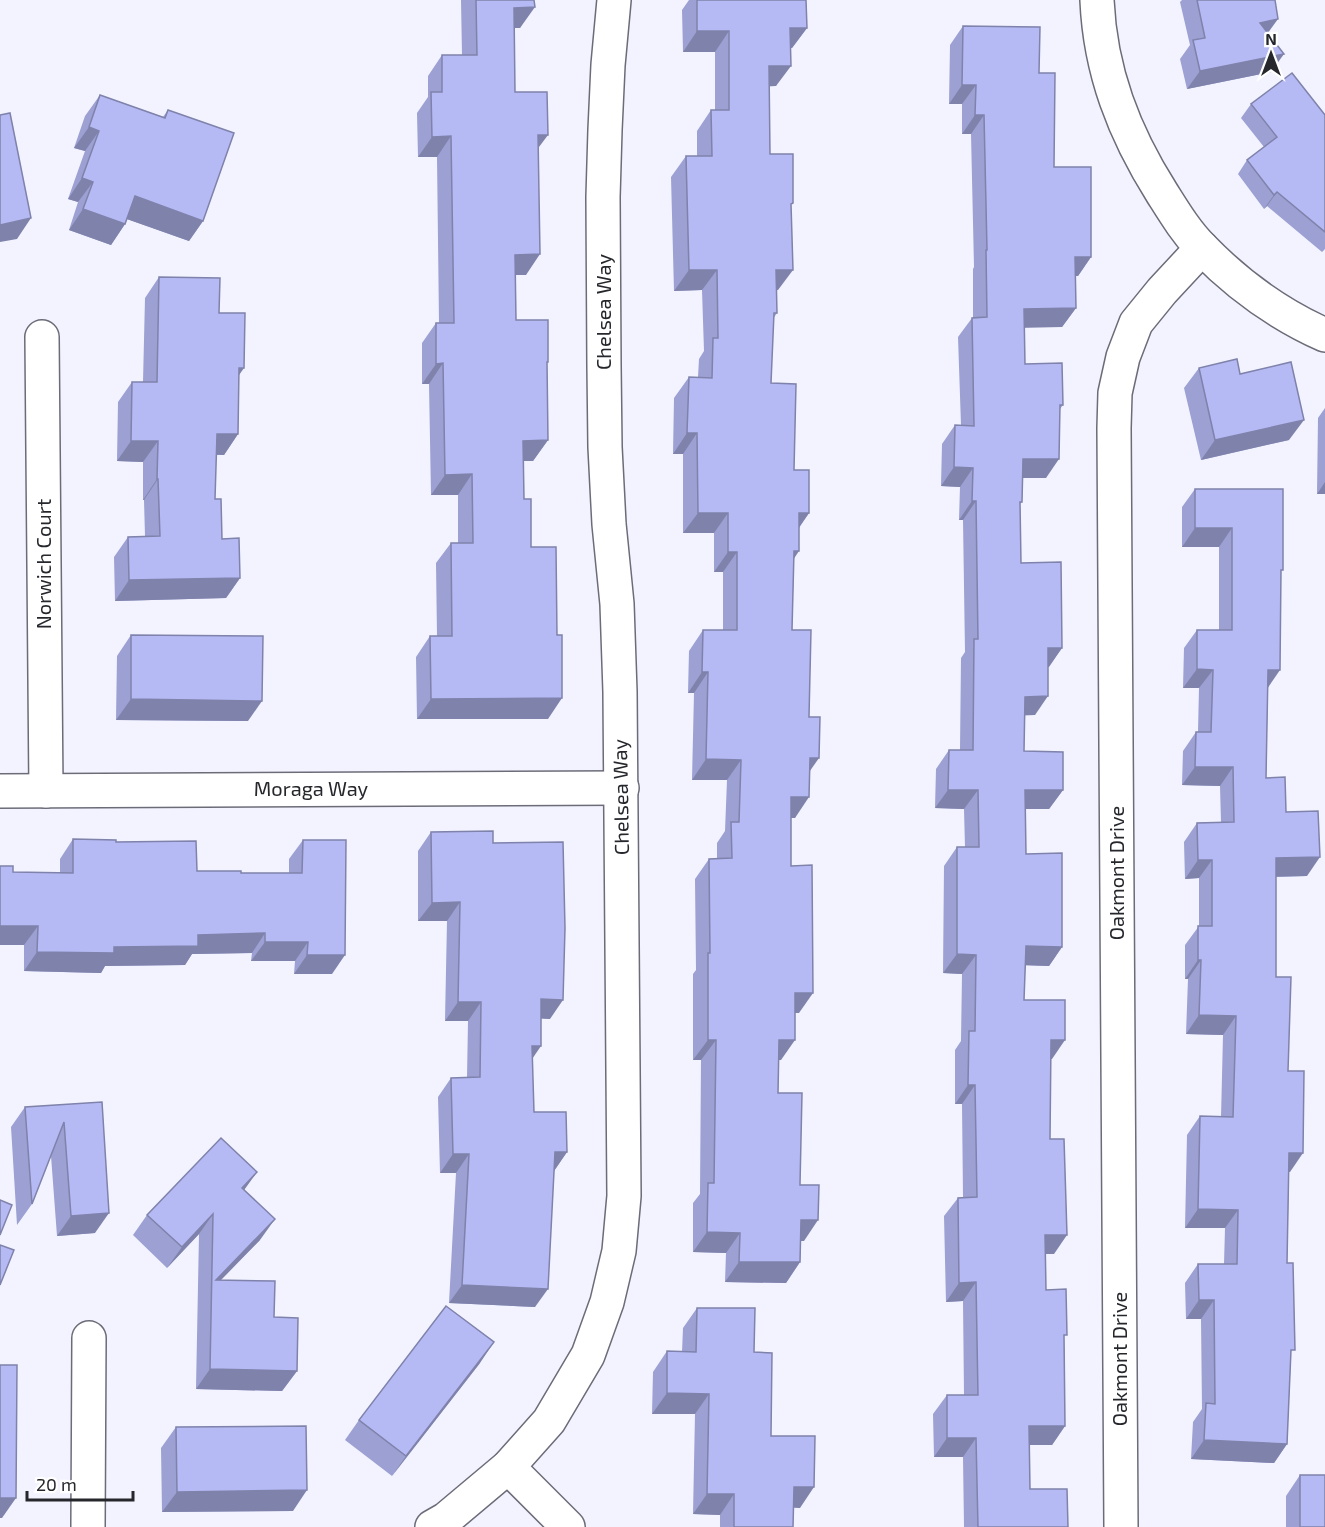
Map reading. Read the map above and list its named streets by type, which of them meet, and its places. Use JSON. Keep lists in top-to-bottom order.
{
  "streets": {
    "street": [
      "Chelsea Way",
      "Norwich Court",
      "Moraga Way",
      "Oakmont Drive"
    ]
  },
  "crossings": [
    ["Chelsea Way", "Moraga Way"],
    ["Norwich Court", "Moraga Way"]
  ],
  "scale_bar": "20 m",
  "north": "top"
}
